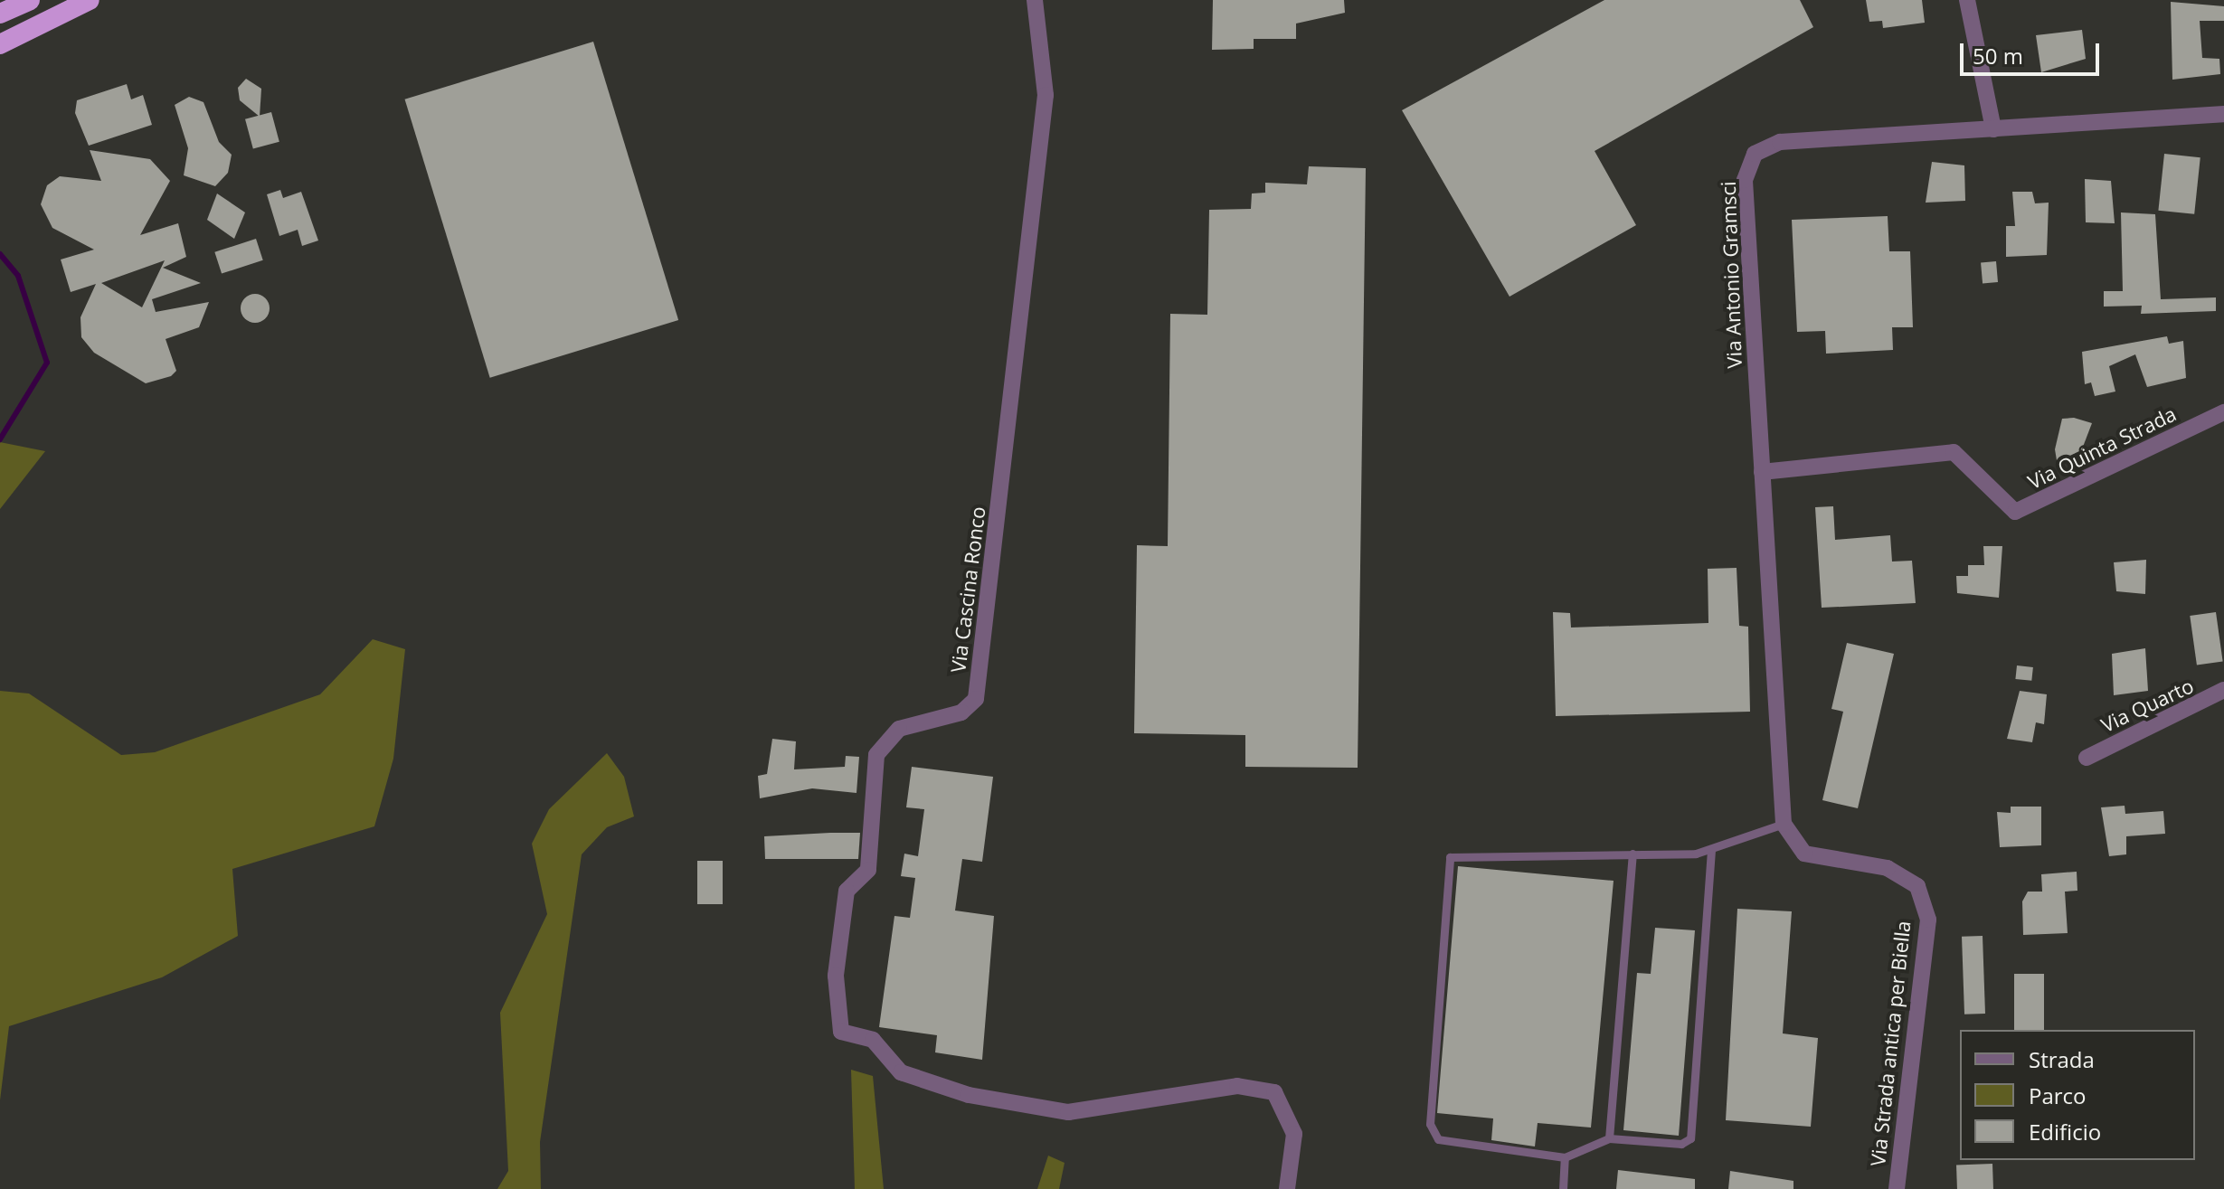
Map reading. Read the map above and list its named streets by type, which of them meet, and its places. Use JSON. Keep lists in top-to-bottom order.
{
  "streets": {
    "street": [
      "Via Antonio Gramsci",
      "Via Quinta Strada",
      "Via Cascina Ronco",
      "Via Quarto",
      "Via Strada antica per Biella"
    ]
  },
  "crossings": [
    ["Via Antonio Gramsci", "Via Quinta Strada"],
    ["Via Antonio Gramsci", "Via Strada antica per Biella"]
  ],
  "legend": ["Strada", "Parco", "Edificio"],
  "scale_bar": "50 m"
}
